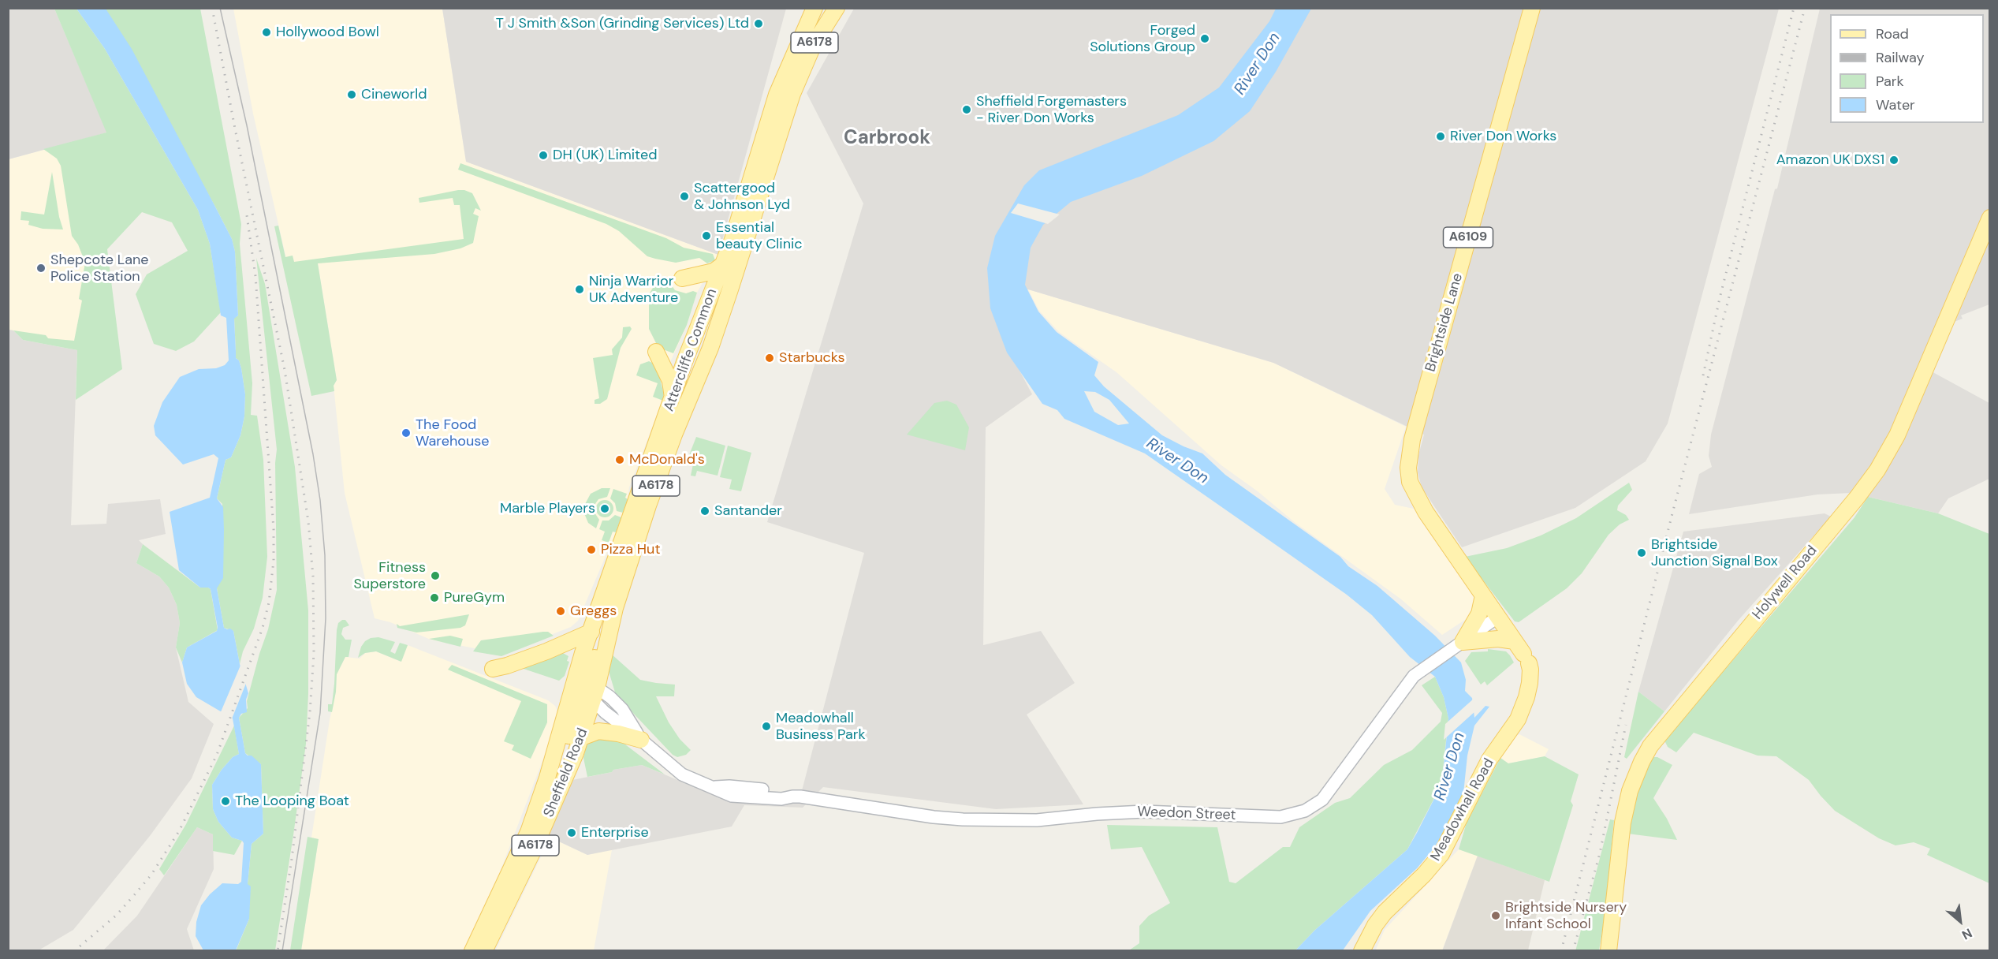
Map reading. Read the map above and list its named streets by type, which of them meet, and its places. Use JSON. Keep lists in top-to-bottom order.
{
  "streets": {
    "main road": [
      "A6178",
      "A6109",
      "Brightside Lane",
      "Attercliffe Common",
      "Holywell Road",
      "Sheffield Road",
      "Meadowhall Road"
    ],
    "street": ["Weedon Street"]
  },
  "crossings": [
    ["A6109", "Brightside Lane"],
    ["A6109", "Meadowhall Road"],
    ["A6109", "Weedon Street"],
    ["Brightside Lane", "Weedon Street"],
    ["Attercliffe Common", "Sheffield Road"],
    ["Attercliffe Common", "Weedon Street"],
    ["Sheffield Road", "Weedon Street"]
  ],
  "districts": ["Carbrook"],
  "water": ["River Don"],
  "places": [
    "T J Smith &Son (Grinding Services) Ltd",
    "Hollywood Bowl",
    "Forged Solutions Group",
    "Cineworld",
    "Sheffield Forgemasters - River Don Works",
    "River Don Works",
    "DH (UK) Limited",
    "Amazon UK DXS1",
    "Scattergood & Johnson Lyd",
    "Essential beauty Clinic",
    "Shepcote Lane Police Station",
    "Ninja Warrior UK Adventure",
    "Starbucks",
    "The Food Warehouse",
    "McDonald's",
    "Marble Players",
    "Santander",
    "Pizza Hut",
    "Brightside Junction Signal Box",
    "Fitness Superstore",
    "PureGym",
    "Greggs",
    "Meadowhall Business Park",
    "The Looping Boat",
    "Enterprise",
    "Brightside Nursery Infant School"
  ],
  "legend": [
    "Road",
    "Railway",
    "Park",
    "Water"
  ],
  "north": "bottom right"
}
